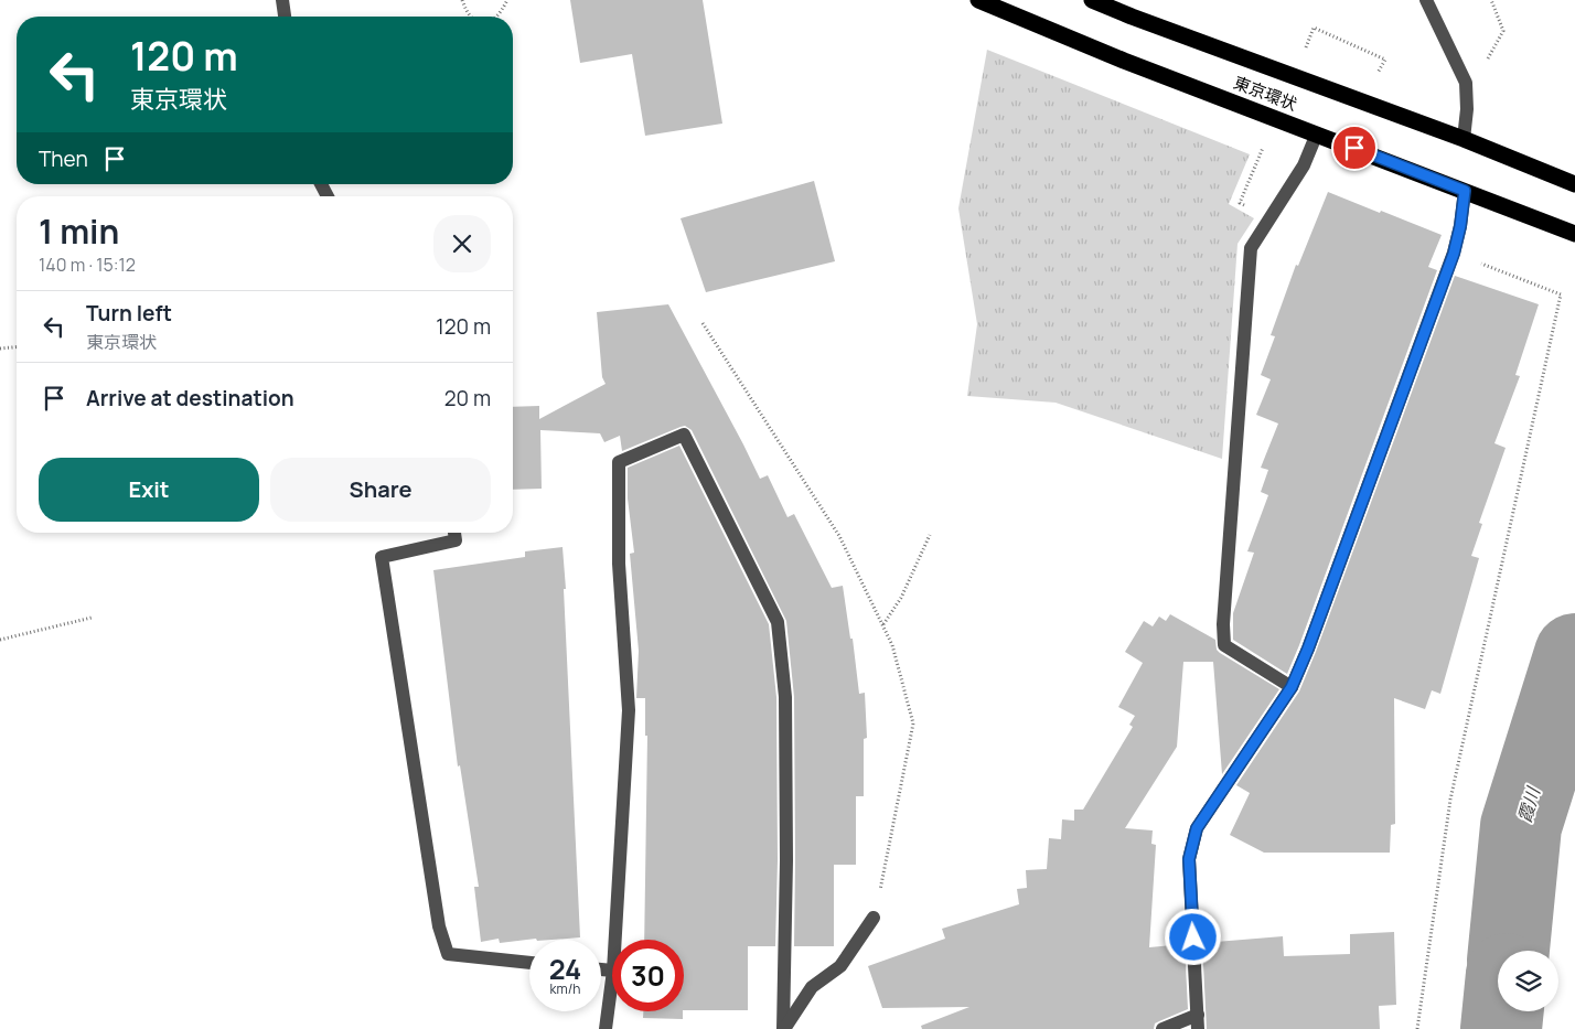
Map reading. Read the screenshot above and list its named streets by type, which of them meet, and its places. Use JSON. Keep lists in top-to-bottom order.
{
  "streets": {
    "highway": ["東京環状"]
  },
  "water": ["霞川"],
  "page": {
    "turn": ["120 m", "東京環状"],
    "then": "Then",
    "heading": ["1 min", "140 m · 15:12"],
    "list": [
      {
        "name": "Turn left",
        "note": "東京環状",
        "value": "120 m"
      },
      {
        "name": "Arrive at destination",
        "value": "20 m"
      }
    ],
    "buttons": ["Exit", "Share"],
    "speed": "24 km/h",
    "limit": "30"
  }
}
